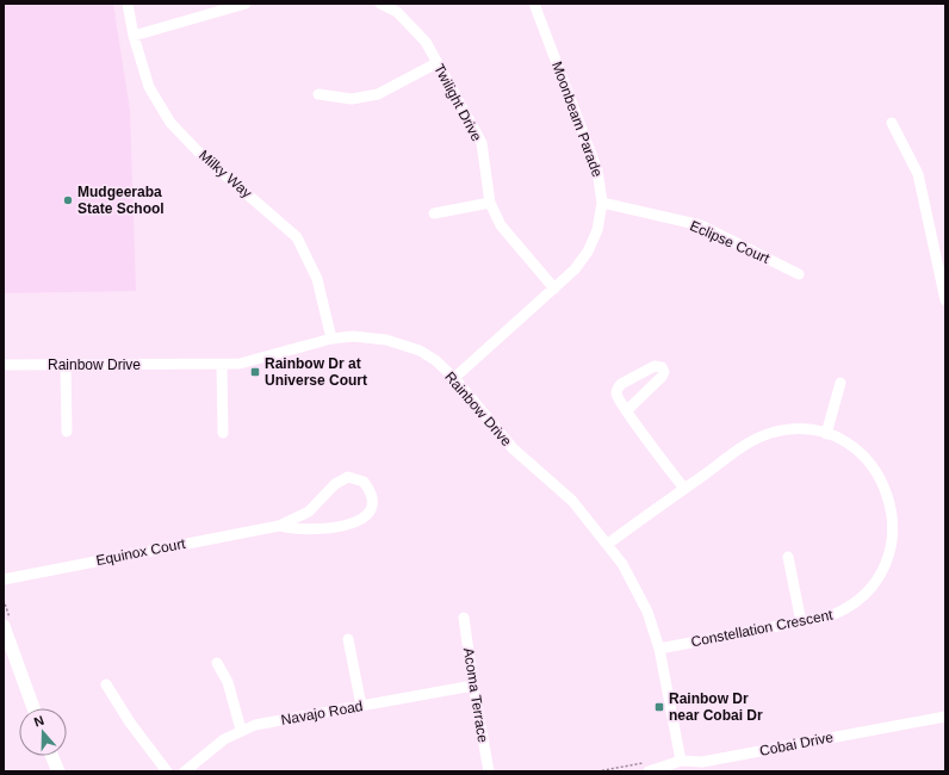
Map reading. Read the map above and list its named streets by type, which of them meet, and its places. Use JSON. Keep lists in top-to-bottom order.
{
  "streets": {
    "street": [
      "Twilight Drive",
      "Moonbeam Parade",
      "Milky Way",
      "Eclipse Court",
      "Rainbow Drive",
      "Equinox Court",
      "Constellation Crescent",
      "Acoma Terrace",
      "Navajo Road",
      "Cobai Drive"
    ]
  },
  "crossings": [
    ["Twilight Drive", "Moonbeam Parade"],
    ["Moonbeam Parade", "Eclipse Court"],
    ["Moonbeam Parade", "Rainbow Drive"],
    ["Milky Way", "Rainbow Drive"],
    ["Rainbow Drive", "Constellation Crescent"],
    ["Rainbow Drive", "Cobai Drive"],
    ["Acoma Terrace", "Navajo Road"]
  ],
  "places": {
    "other": ["Mudgeeraba State School"],
    "transit": ["Rainbow Dr at Universe Court", "Rainbow Dr near Cobai Dr"]
  },
  "north": "top"
}
